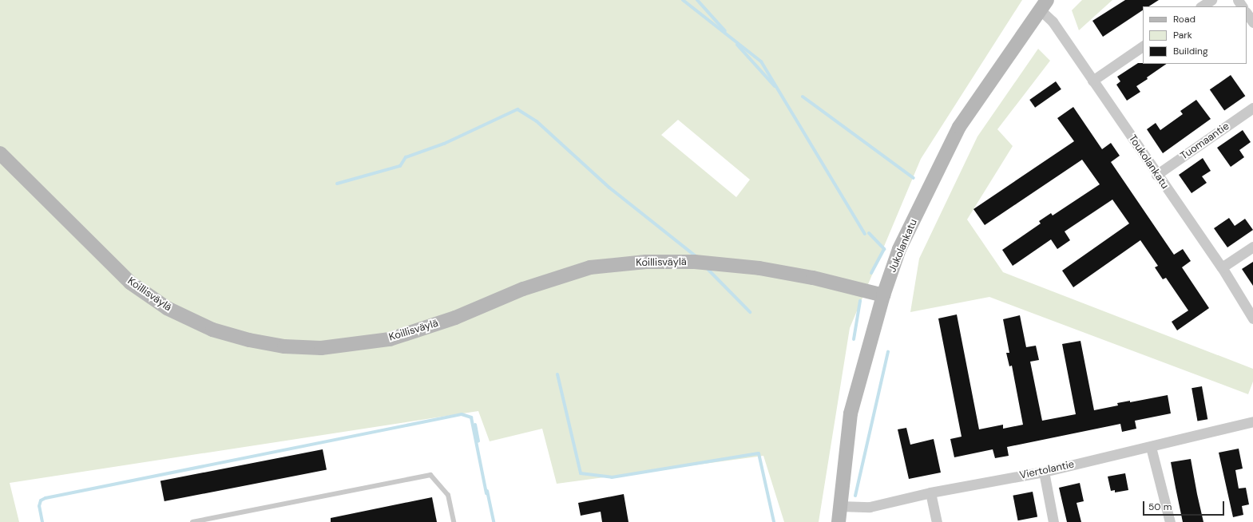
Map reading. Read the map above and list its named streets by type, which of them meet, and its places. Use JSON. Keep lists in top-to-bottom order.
{
  "streets": {
    "street": [
      "Tuomaantie",
      "Toukolankatu",
      "Jukolankatu",
      "Koillisväylä",
      "Viertolantie"
    ]
  },
  "crossings": [
    ["Tuomaantie", "Toukolankatu"],
    ["Toukolankatu", "Jukolankatu"],
    ["Jukolankatu", "Koillisväylä"],
    ["Jukolankatu", "Viertolantie"]
  ],
  "legend": ["Road", "Park", "Building"],
  "scale_bar": "50 m"
}
